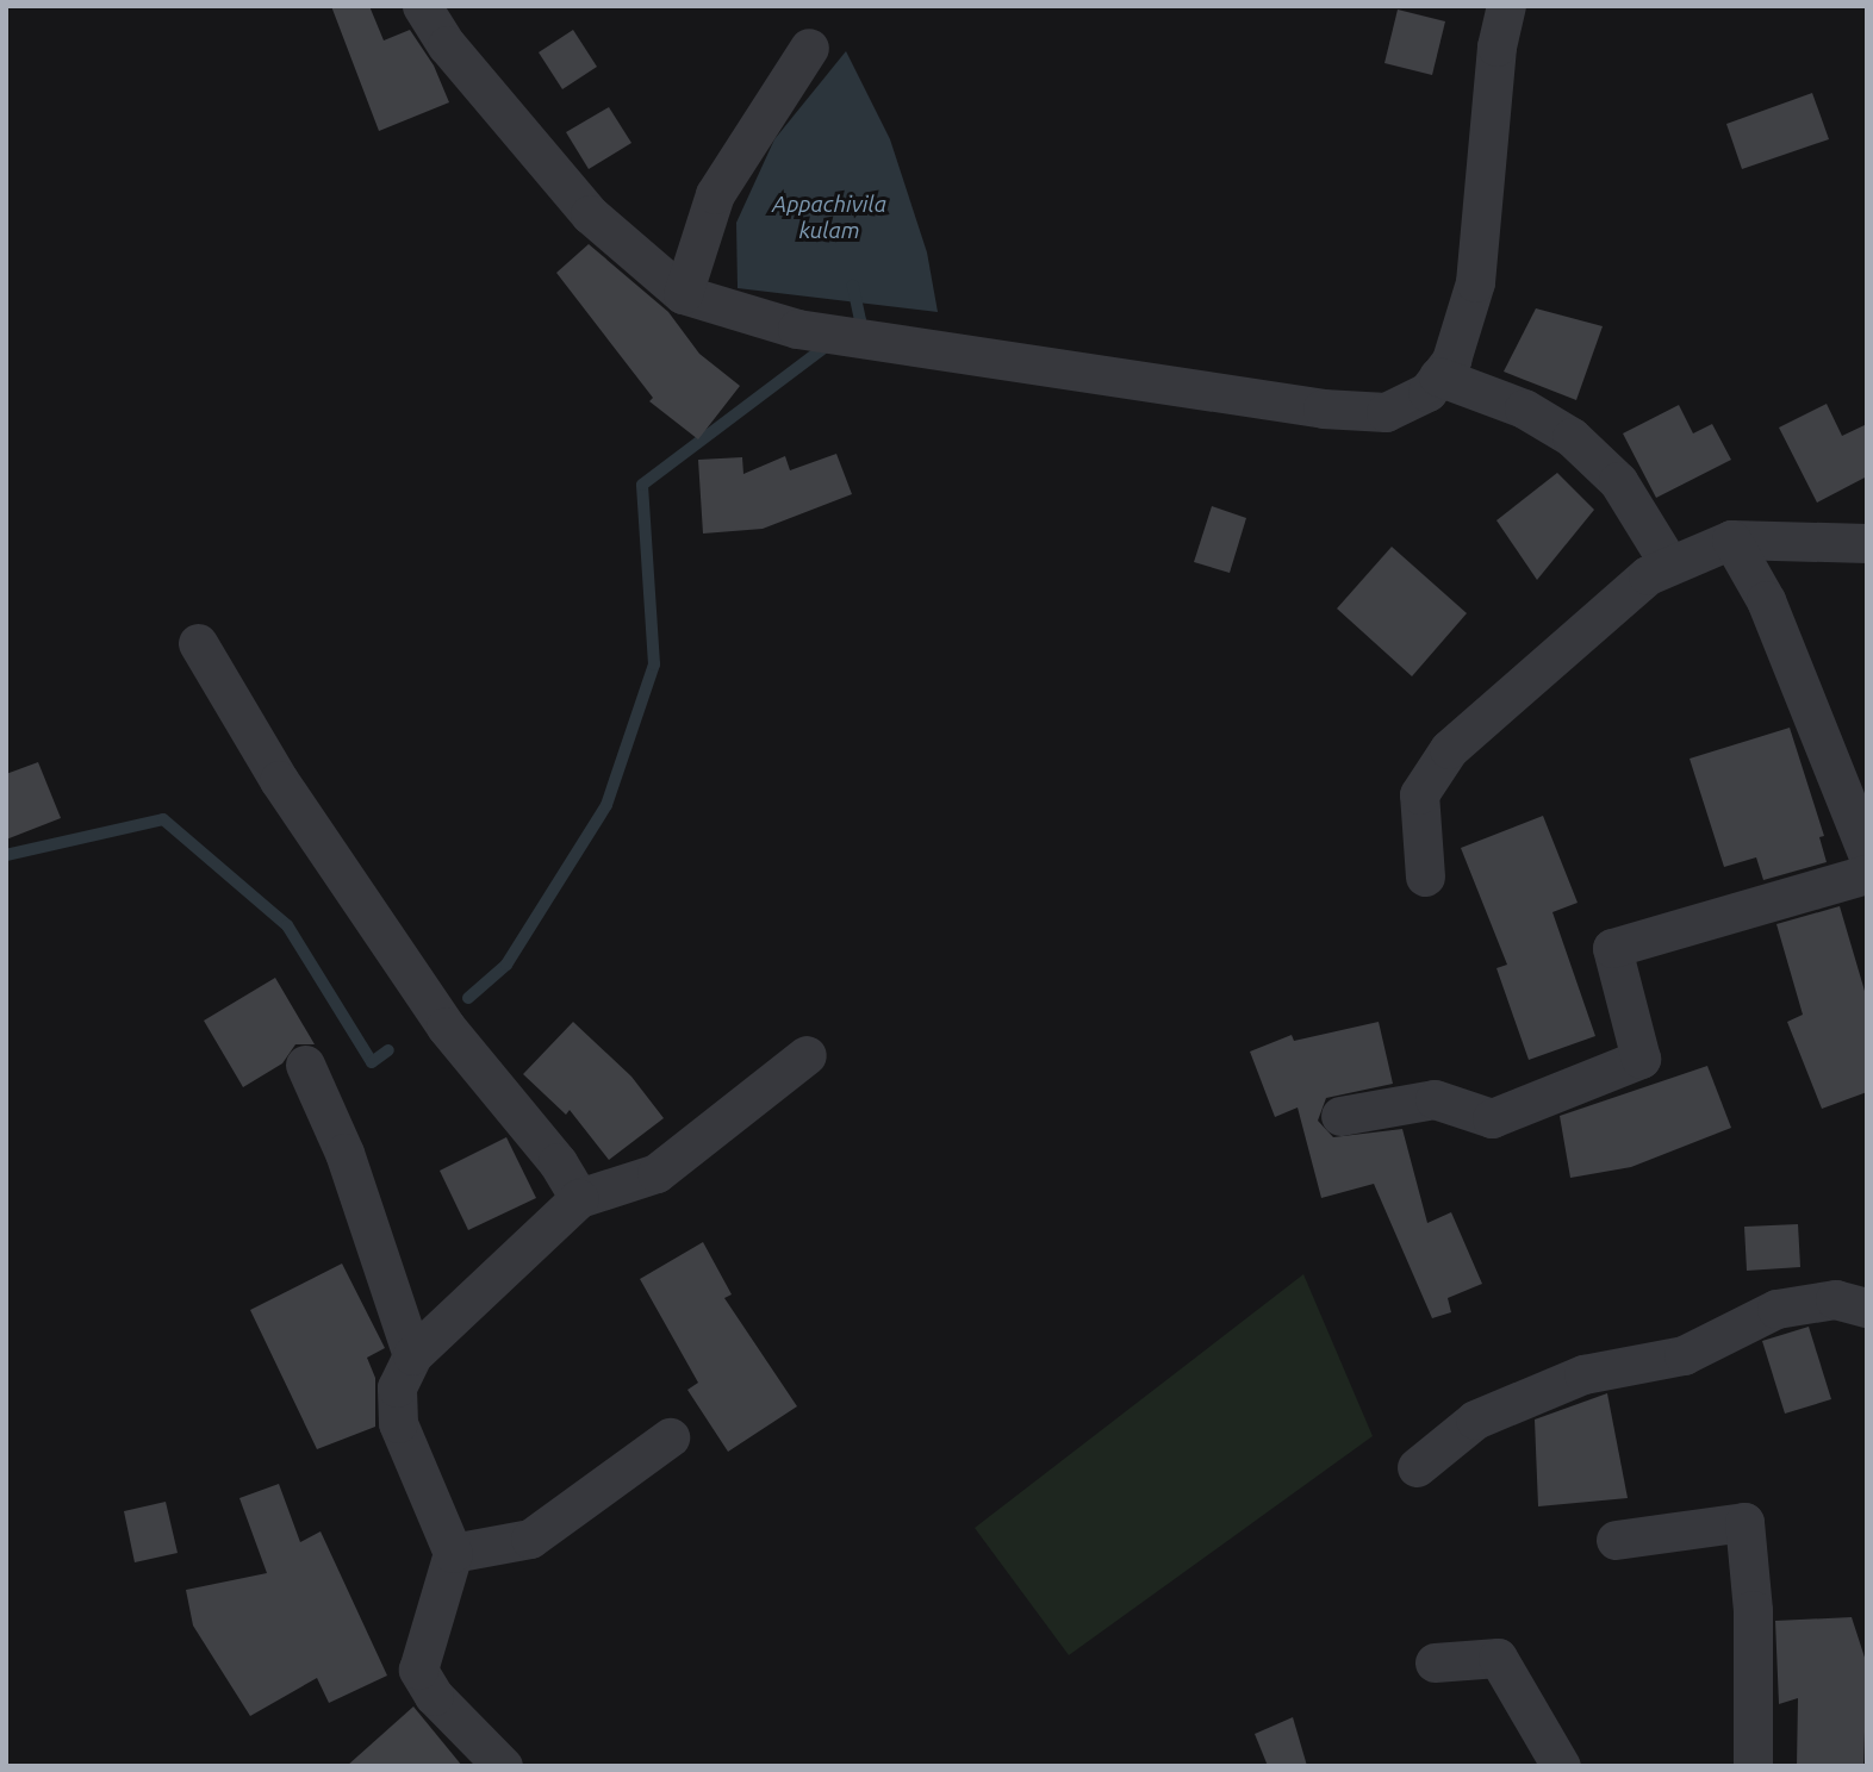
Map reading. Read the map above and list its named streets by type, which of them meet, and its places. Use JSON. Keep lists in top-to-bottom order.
{
  "water": ["Appachivila kulam"]
}
